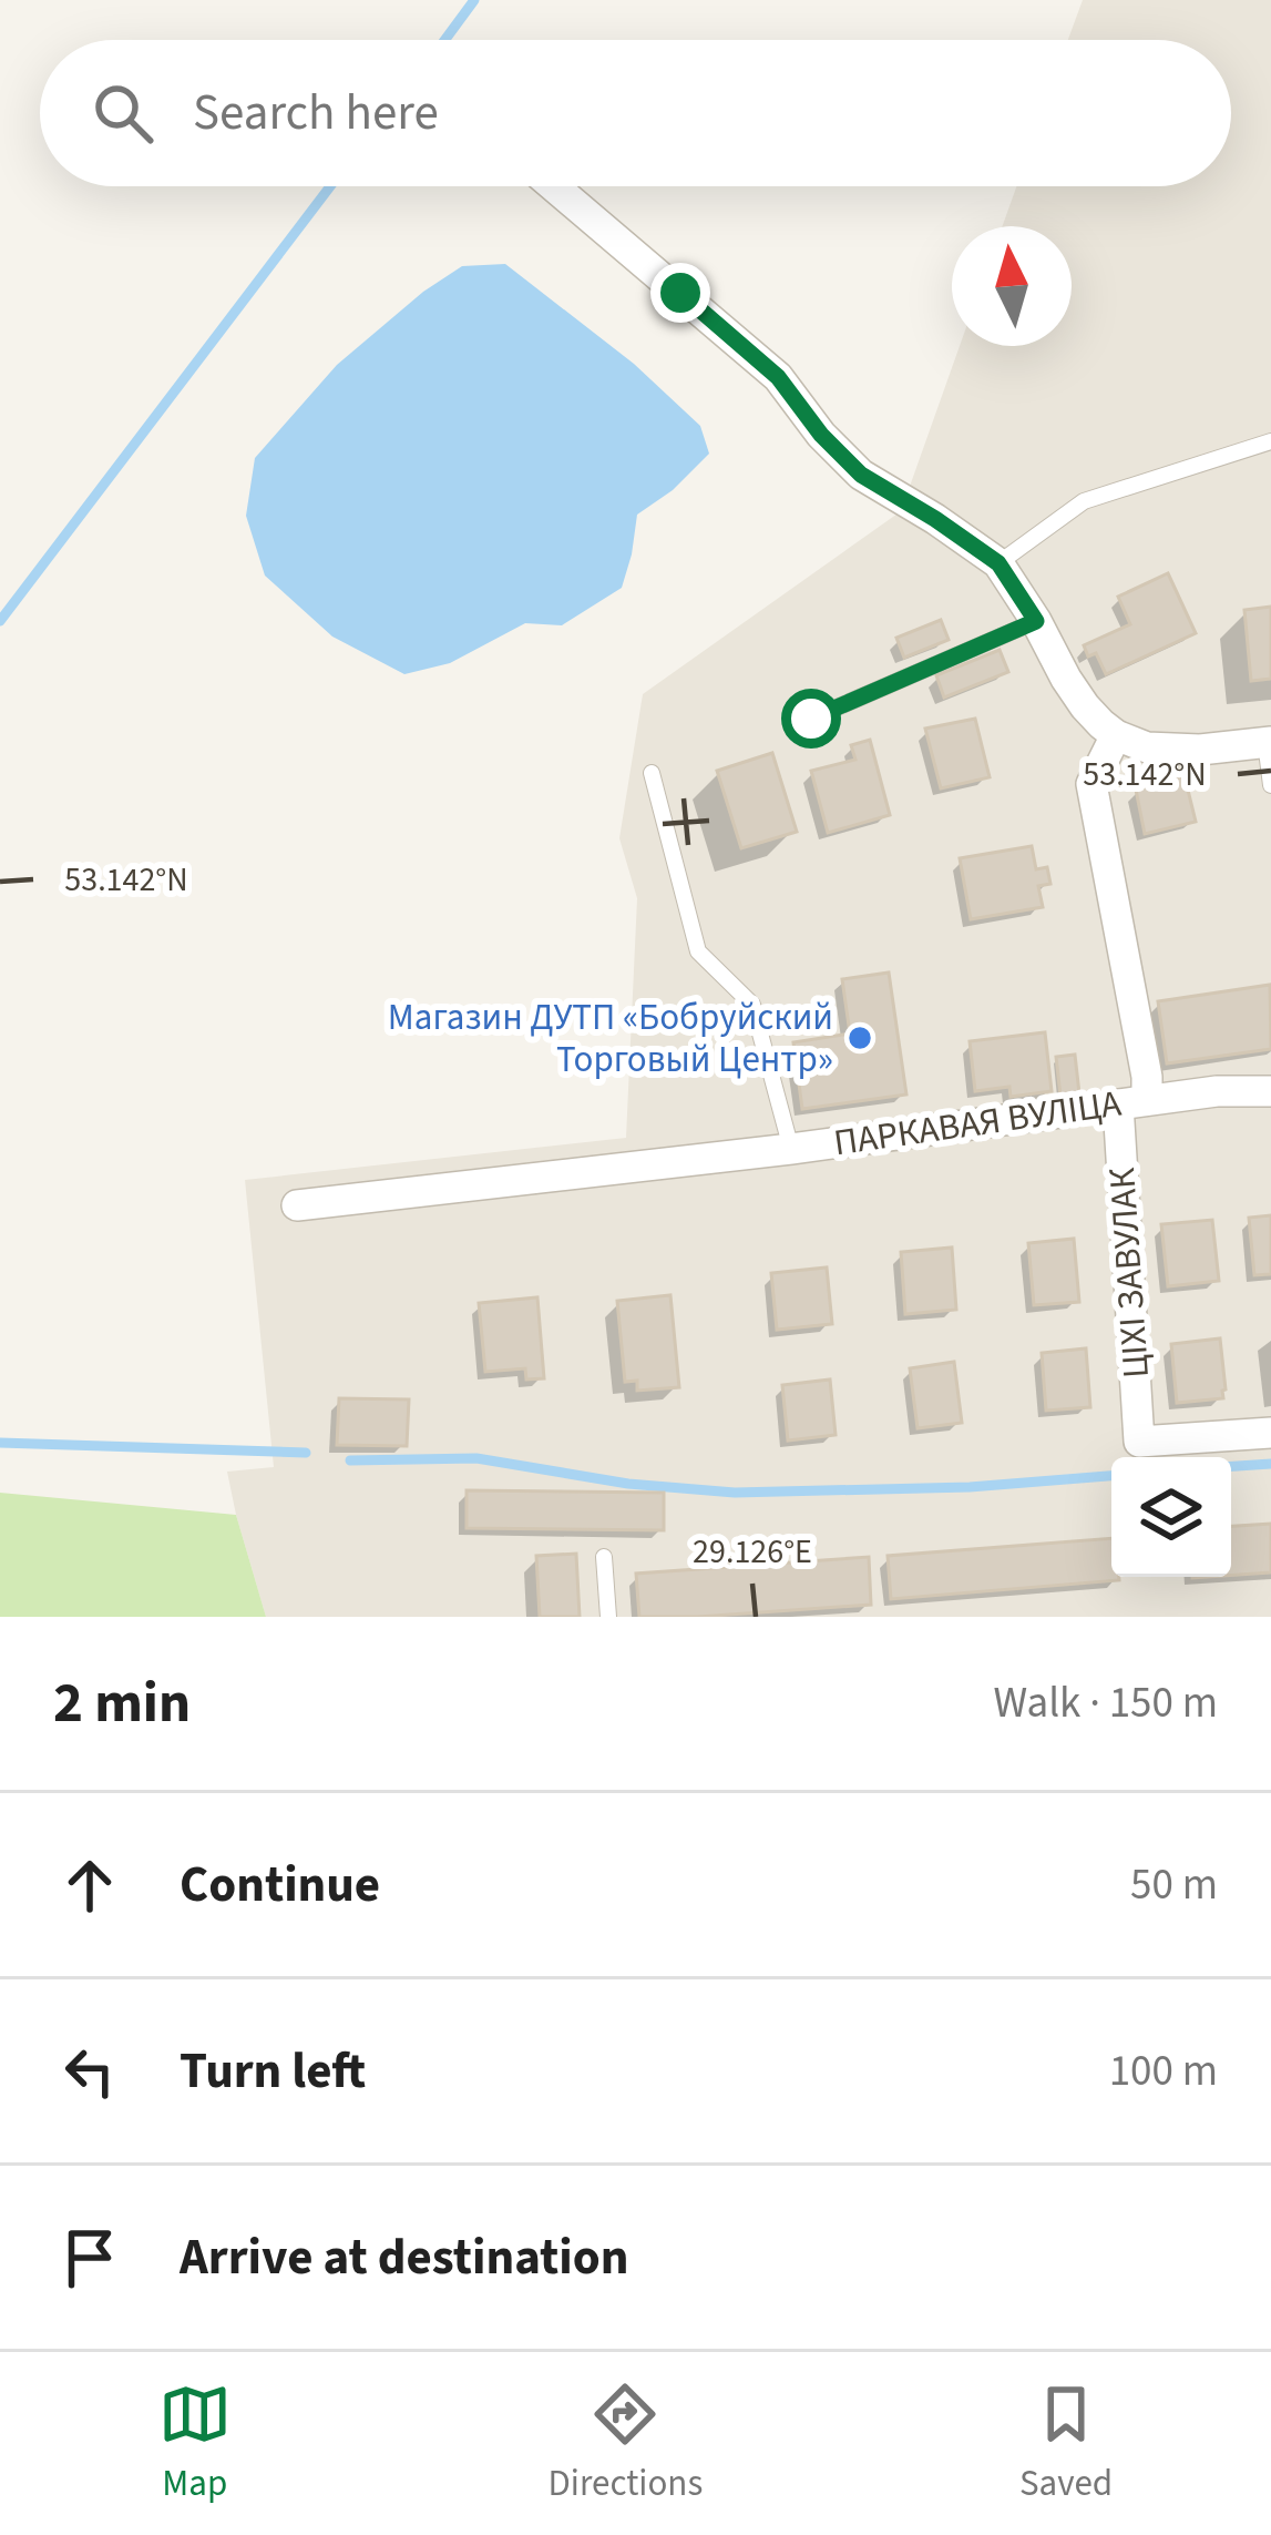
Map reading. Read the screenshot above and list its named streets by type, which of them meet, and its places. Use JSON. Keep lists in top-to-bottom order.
{
  "streets": {
    "street": ["ПАРКАВАЯ ВУЛІЦА", "ЦІХІ ЗАВУЛАК"]
  },
  "crossings": [
    ["ПАРКАВАЯ ВУЛІЦА", "ЦІХІ ЗАВУЛАК"]
  ],
  "places": ["Магазин ДУТП «Бобруйский Торговый Центр»"],
  "north": "top",
  "page": {
    "search": "Search here",
    "heading": ["2 min", "Walk · 150 m"],
    "list": [
      ["Continue", "50 m"],
      ["Turn left", "100 m"],
      "Arrive at destination"
    ],
    "nav": ["Map", "Directions", "Saved"]
  },
  "coordinates": ["53.142°N", "29.126°E"]
}
